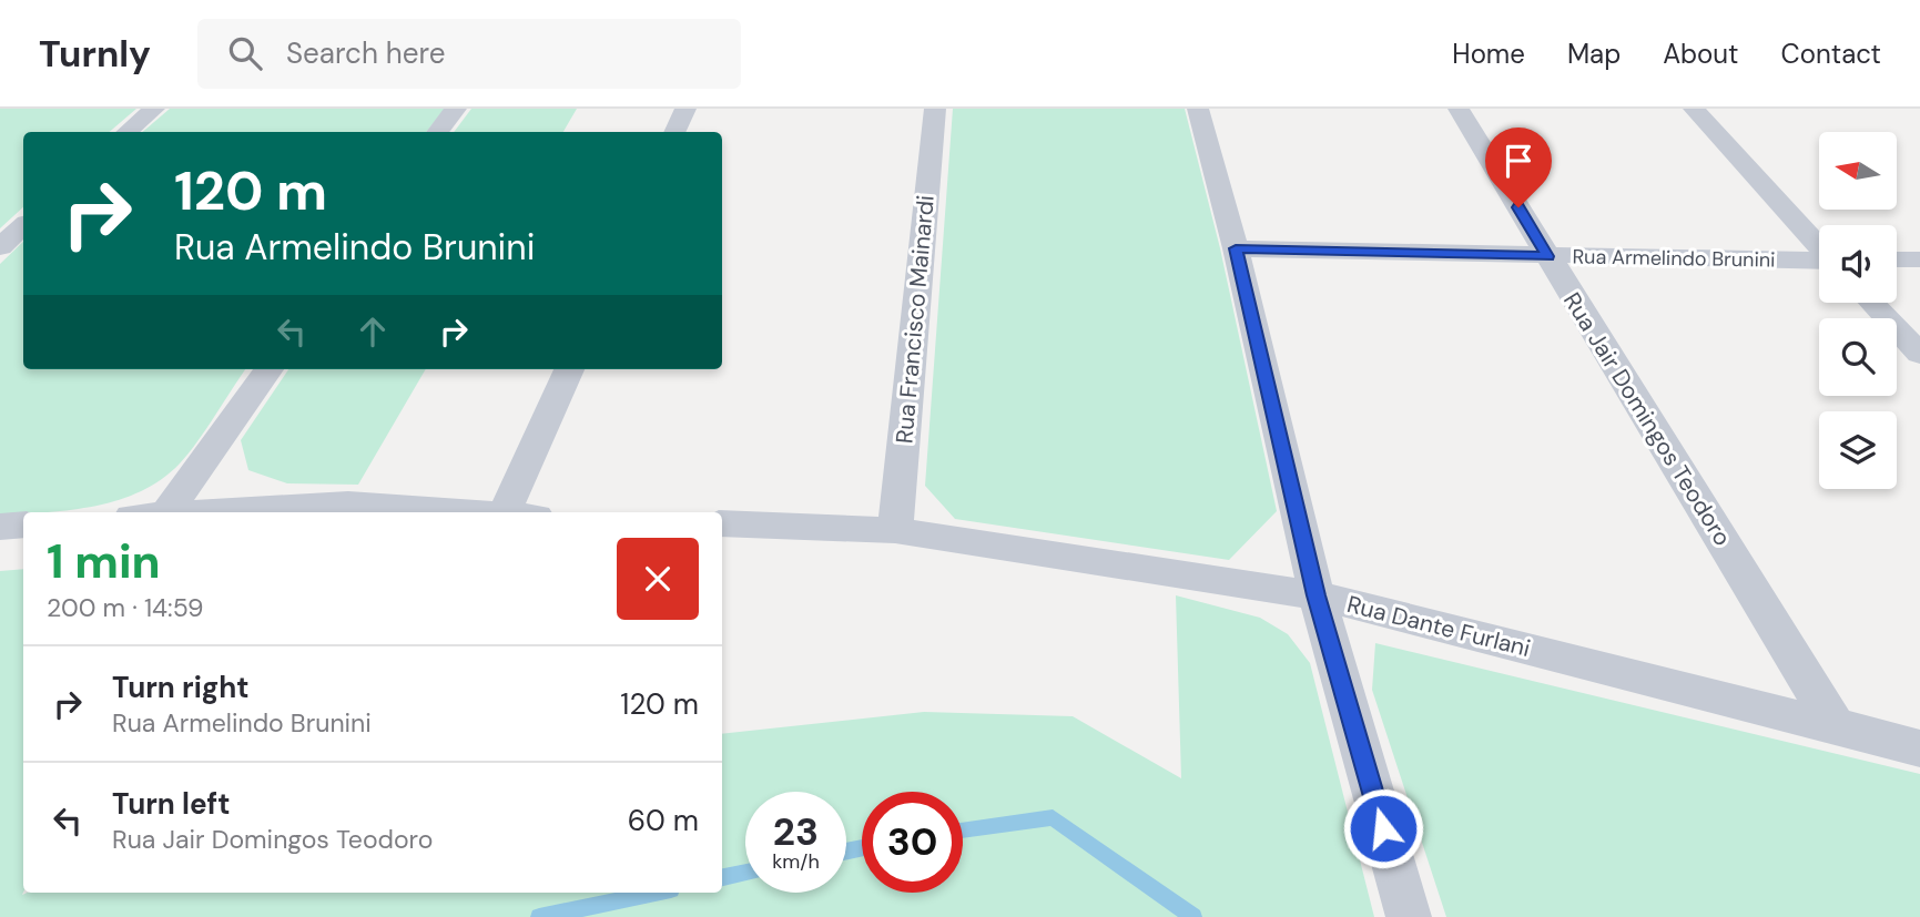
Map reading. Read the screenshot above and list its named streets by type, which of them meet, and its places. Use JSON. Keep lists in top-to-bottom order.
{
  "streets": {
    "street": [
      "Rua Armelindo Brunini",
      "Rua Francisco Mainardi",
      "Rua Jair Domingos Teodoro",
      "Rua Dante Furlani"
    ]
  },
  "crossings": [
    ["Rua Armelindo Brunini", "Rua Jair Domingos Teodoro"],
    ["Rua Francisco Mainardi", "Rua Dante Furlani"],
    ["Rua Jair Domingos Teodoro", "Rua Dante Furlani"]
  ],
  "north": "left",
  "page": {
    "header": "Turnly",
    "search": "Search here",
    "nav": [
      "Home",
      "Map",
      "About",
      "Contact"
    ],
    "turn": ["120 m", "Rua Armelindo Brunini"],
    "heading": ["1 min", "200 m · 14:59"],
    "list": [
      {
        "name": "Turn right",
        "note": "Rua Armelindo Brunini",
        "value": "120 m"
      },
      {
        "name": "Turn left",
        "note": "Rua Jair Domingos Teodoro",
        "value": "60 m"
      }
    ],
    "speed": "23 km/h",
    "limit": "30"
  }
}
